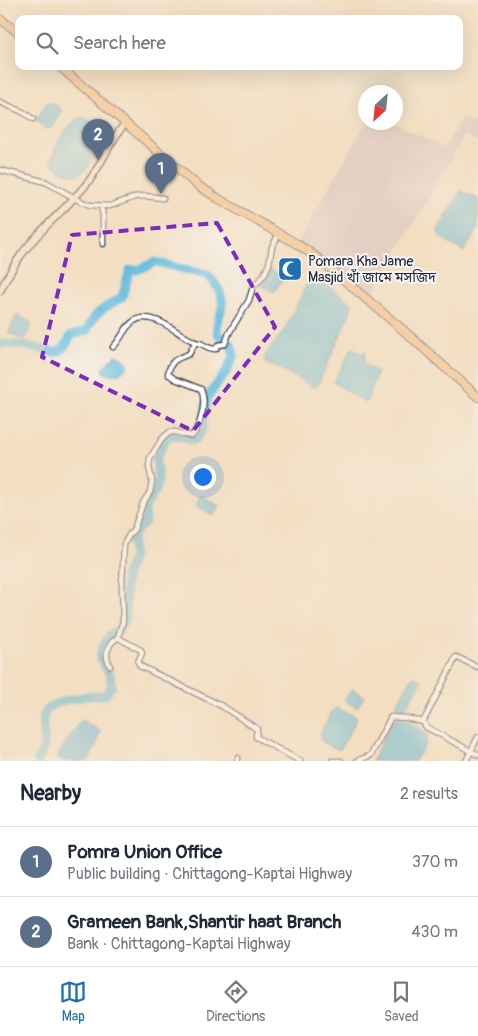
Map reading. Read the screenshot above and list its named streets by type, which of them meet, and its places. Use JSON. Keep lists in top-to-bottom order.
{
  "places": {
    "mosque": ["Pomara Kha Jame Masjid খাঁ জামে মসজিদ"]
  },
  "north": "bottom left",
  "page": {
    "search": "Search here",
    "pins": ["2", "1"],
    "heading": ["Nearby", "2 results"],
    "list": [
      {
        "mark": "1",
        "name": "Pomra Union Office",
        "note": "Public building · Chittagong-Kaptai Highway",
        "value": "370 m"
      },
      {
        "mark": "2",
        "name": "Grameen Bank,Shantir haat Branch",
        "note": "Bank · Chittagong-Kaptai Highway",
        "value": "430 m"
      }
    ],
    "nav": ["Map", "Directions", "Saved"]
  }
}
